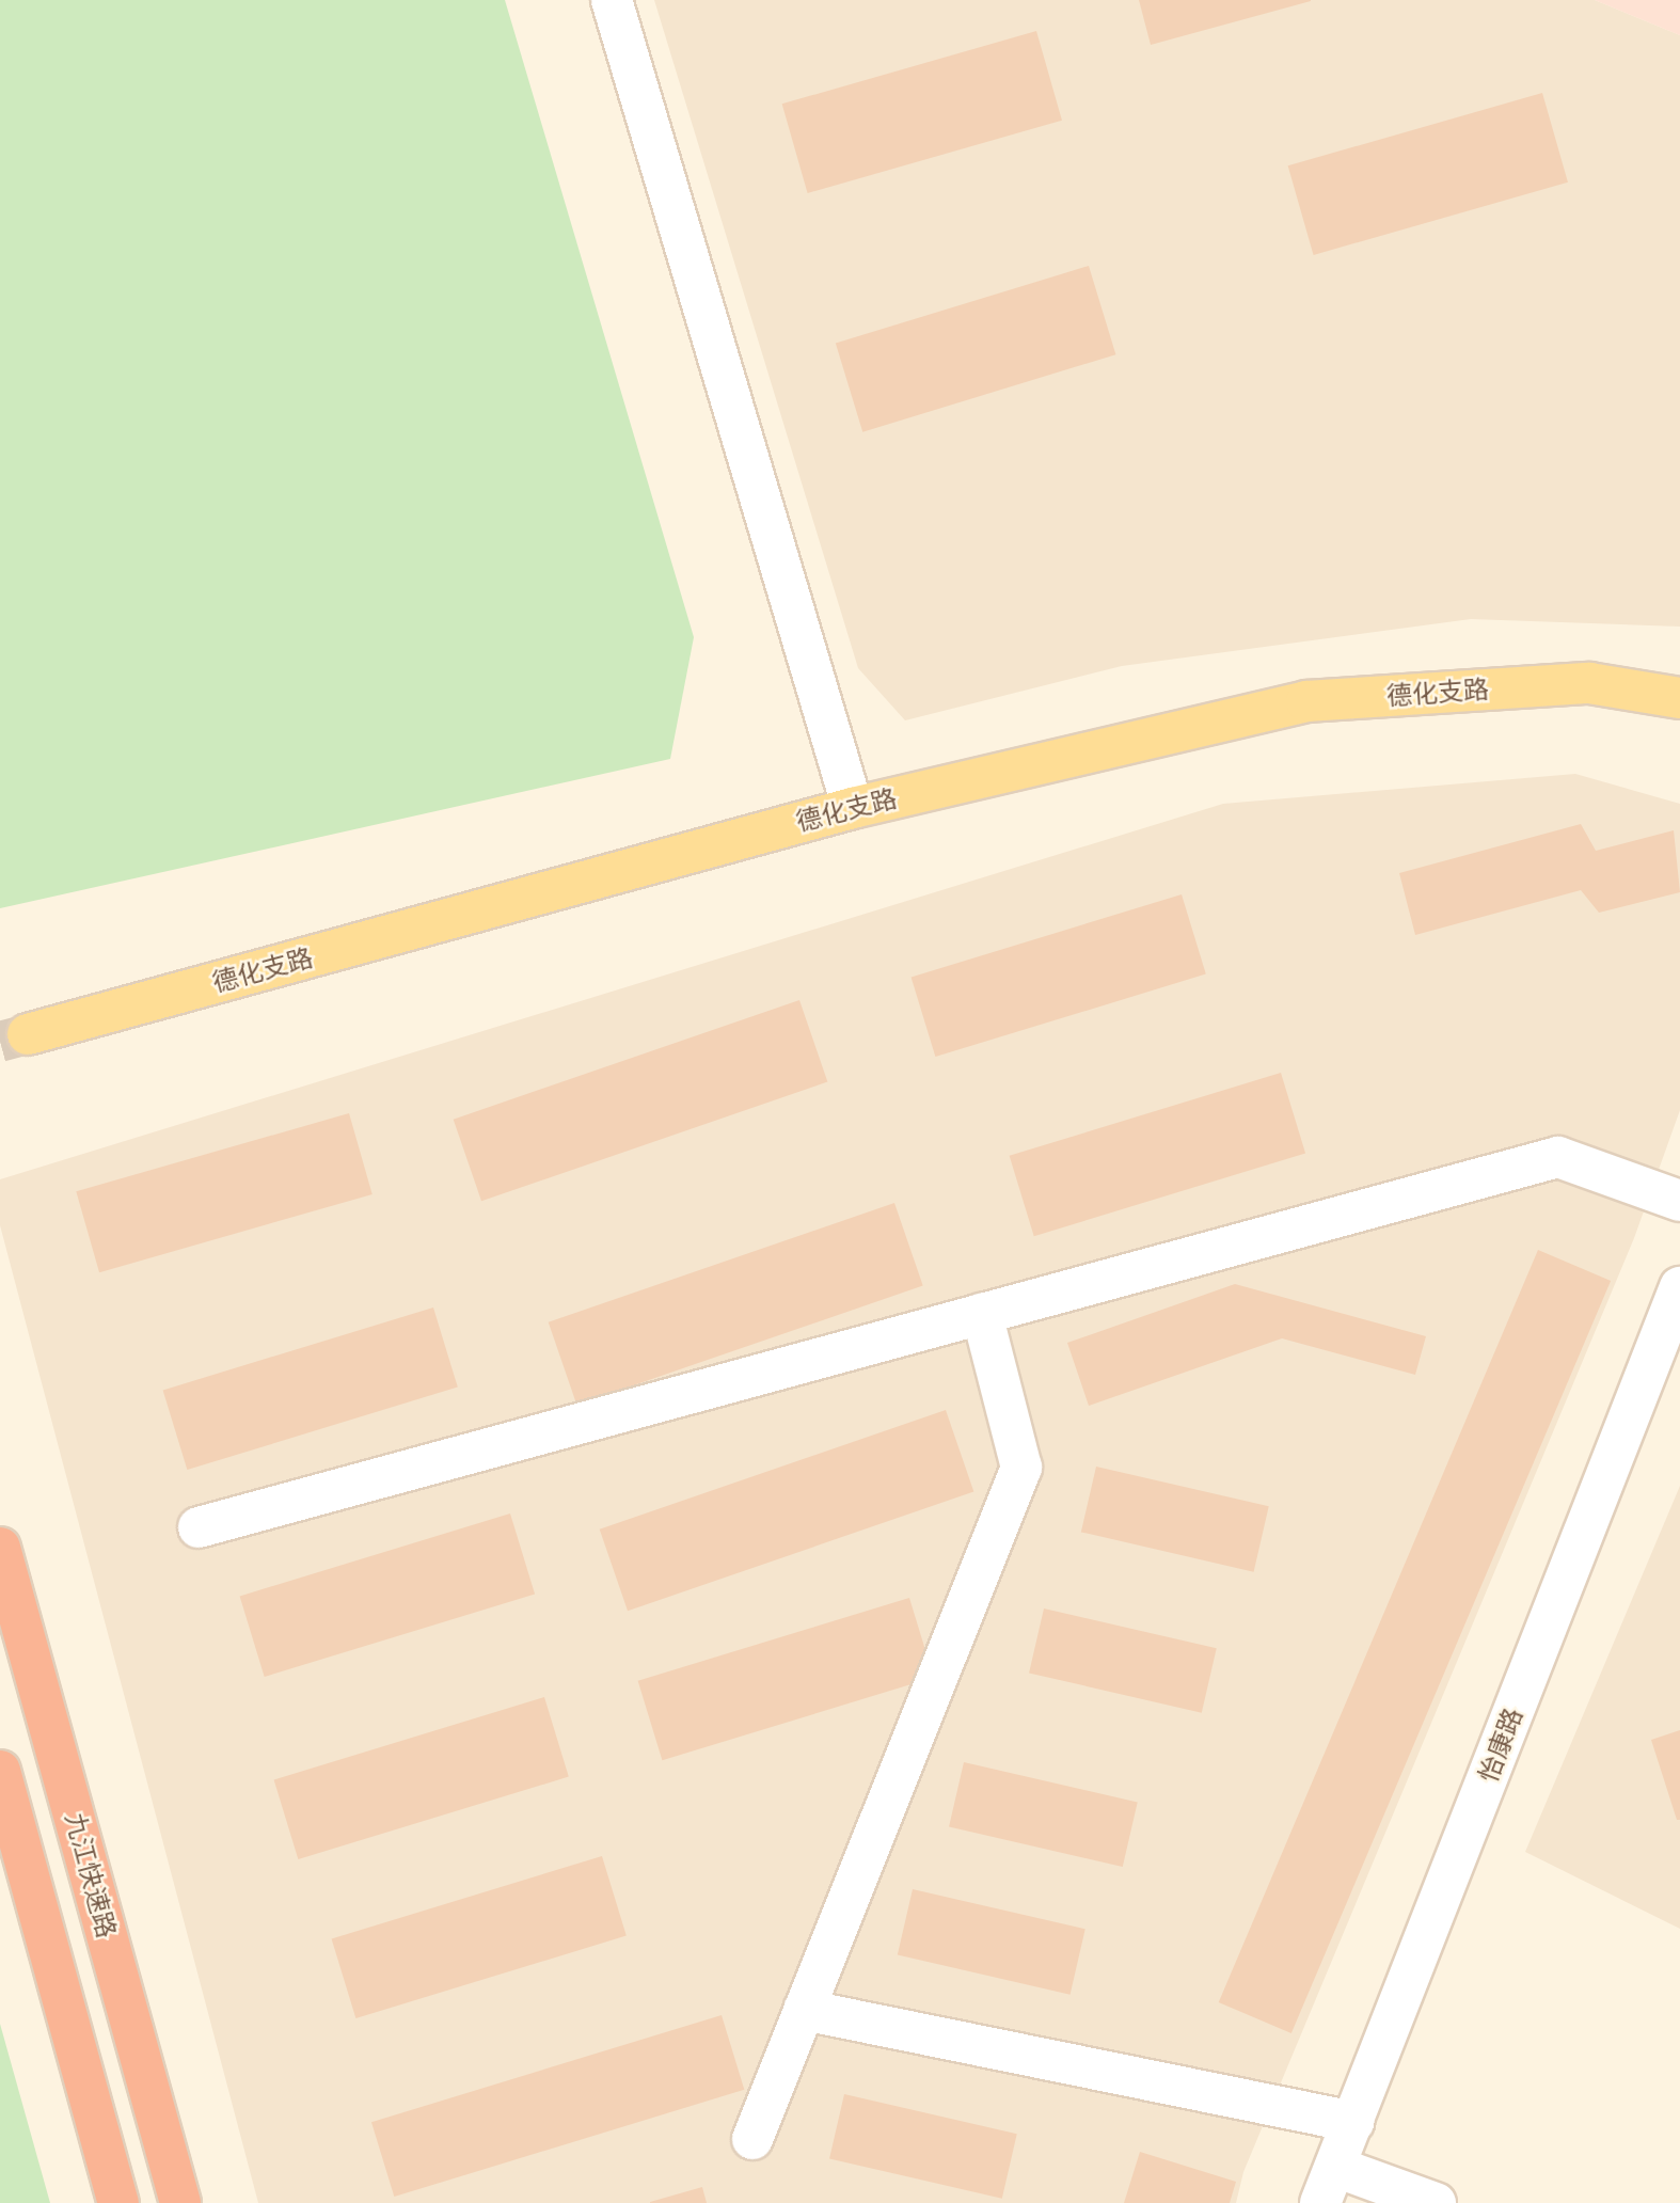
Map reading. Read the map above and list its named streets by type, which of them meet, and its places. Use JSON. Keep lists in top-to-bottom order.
{
  "streets": {
    "highway": ["九江快速路"],
    "main road": ["德化支路"],
    "street": ["怡康路"]
  }
}
